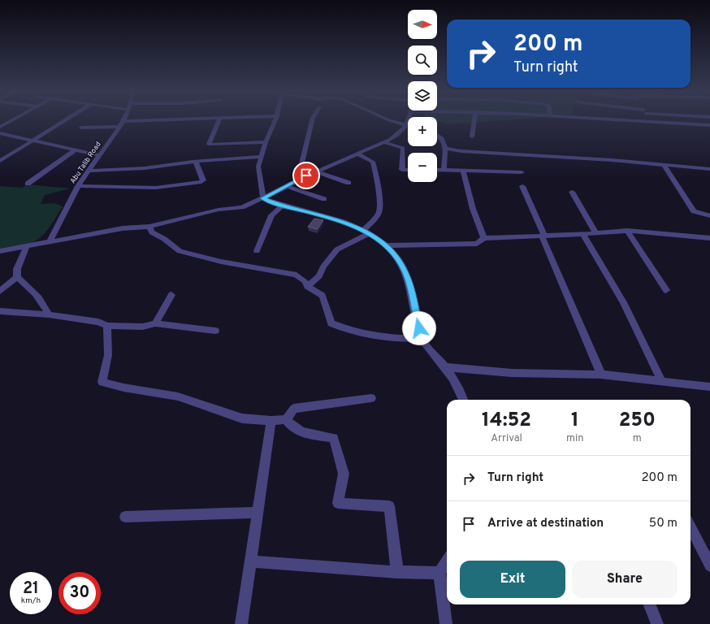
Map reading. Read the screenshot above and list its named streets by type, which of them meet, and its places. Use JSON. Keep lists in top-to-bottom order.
{
  "streets": {
    "street": ["Abu Talib Road"]
  },
  "north": "right",
  "page": {
    "map_buttons": ["+", "−"],
    "turn": ["200 m", "Turn right"],
    "eta": [
      "14:52",
      "Arrival",
      "1",
      "min",
      "250",
      "m"
    ],
    "list": [
      {
        "name": "Turn right",
        "value": "200 m"
      },
      {
        "name": "Arrive at destination",
        "value": "50 m"
      }
    ],
    "buttons": ["Exit", "Share"],
    "speed": "21 km/h",
    "limit": "30"
  }
}
